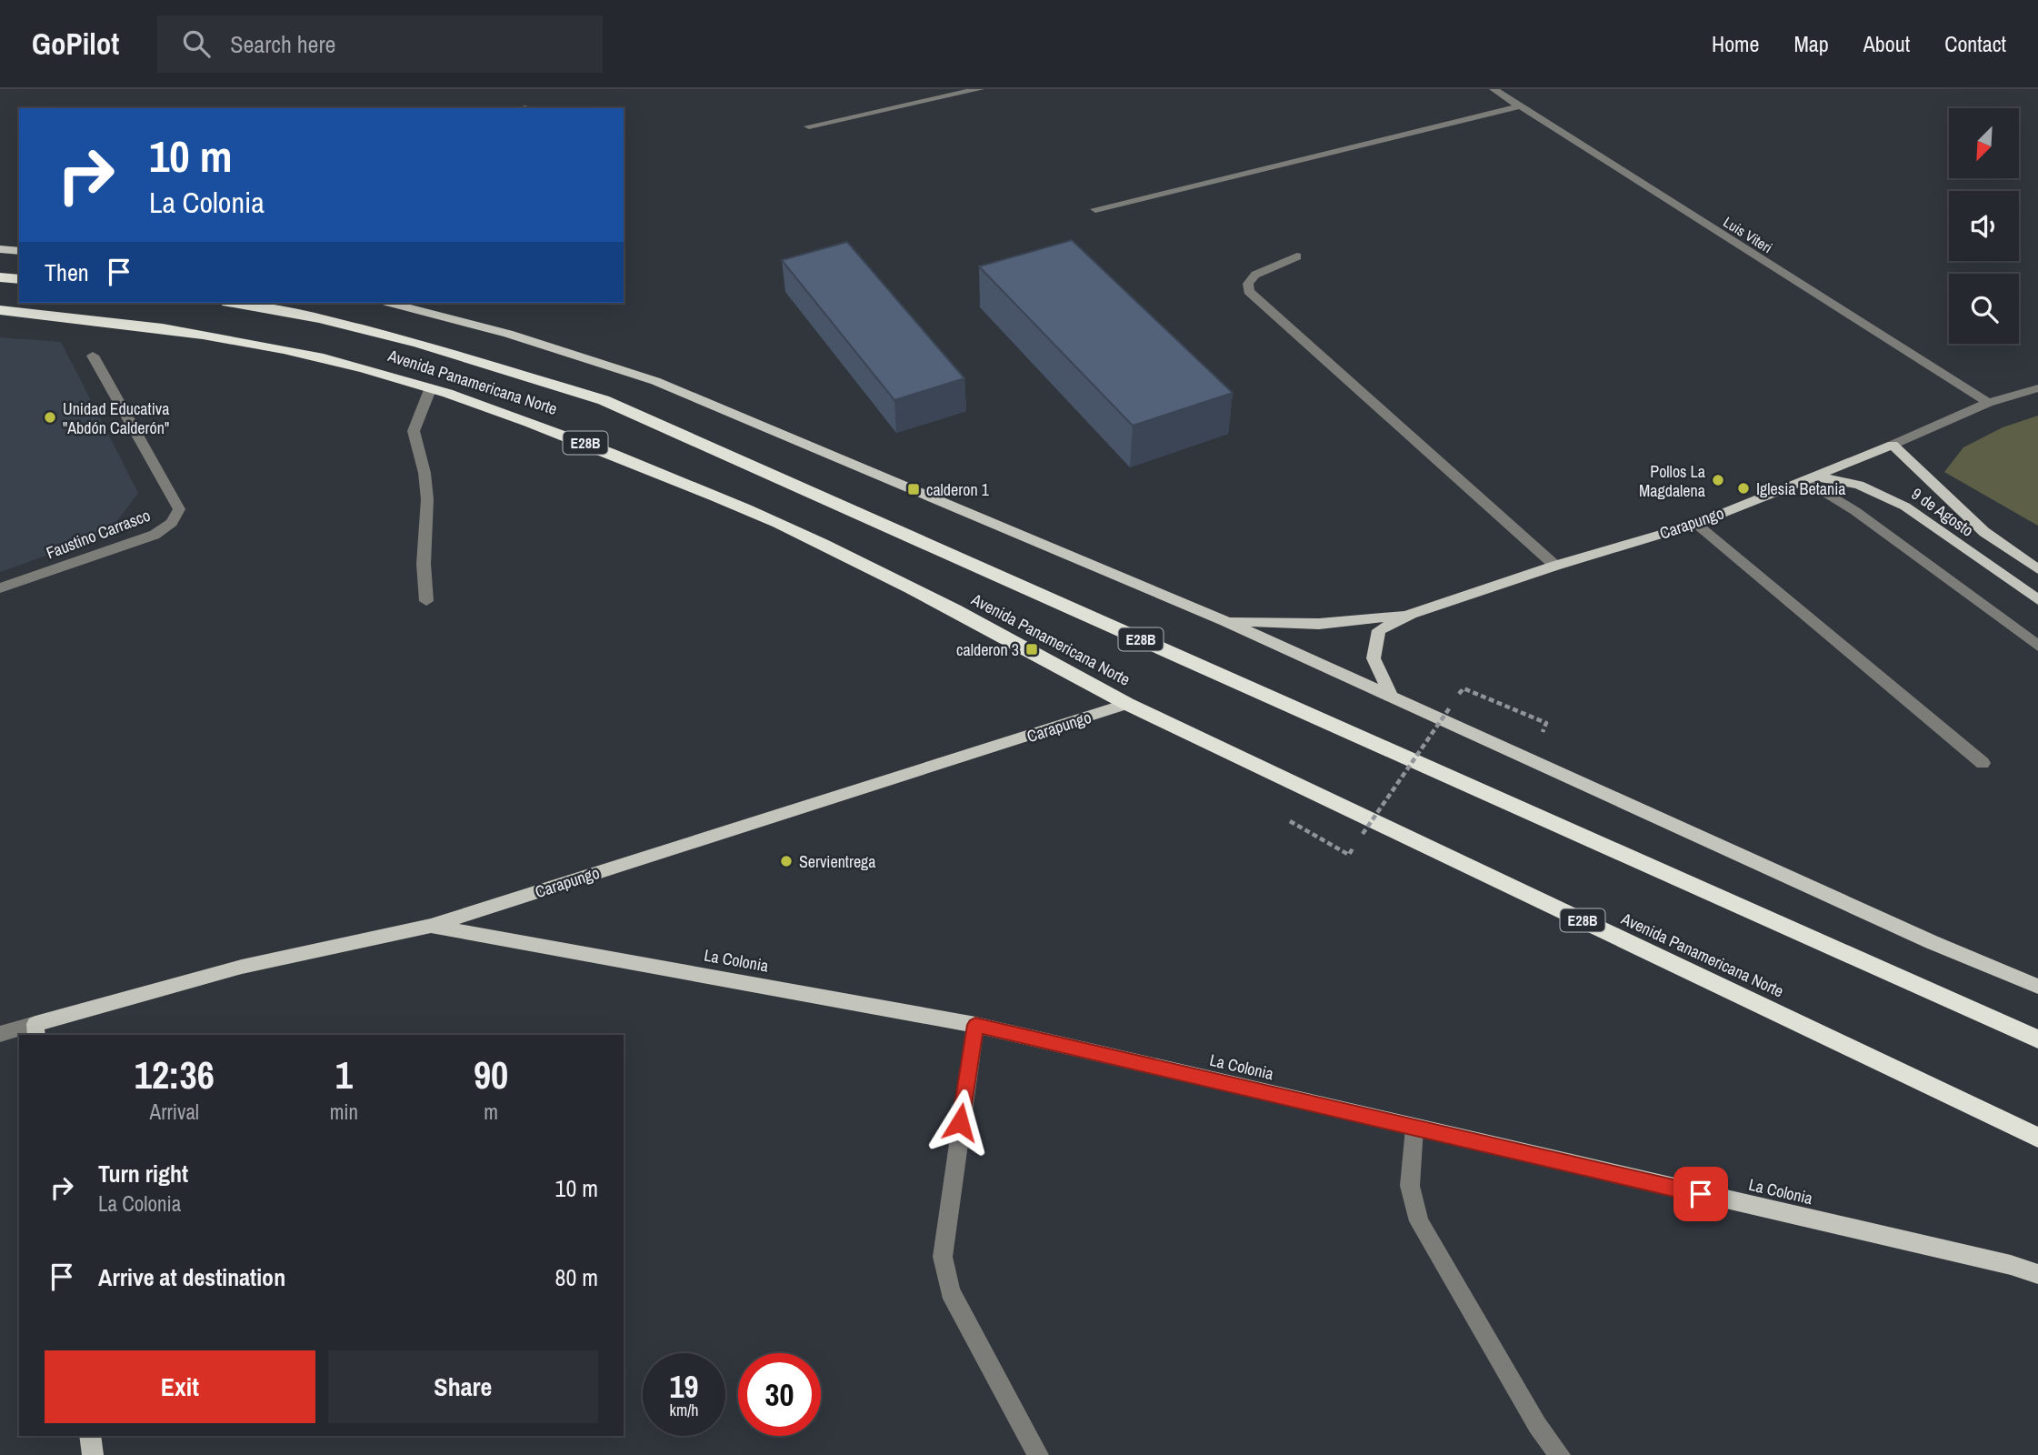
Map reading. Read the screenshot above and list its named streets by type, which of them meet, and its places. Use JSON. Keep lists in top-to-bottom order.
{
  "streets": {
    "highway": ["Avenida Panamericana Norte", "E28B"],
    "main road": ["9 de Agosto", "Carapungo", "La Colonia"],
    "street": ["Luis Viteri", "Faustino Carrasco"]
  },
  "crossings": [
    ["Luis Viteri", "Carapungo"],
    ["Avenida Panamericana Norte", "Carapungo"],
    ["9 de Agosto", "Carapungo"],
    ["Carapungo", "La Colonia"]
  ],
  "places": {
    "other": [
      "Unidad Educativa \"Abdón Calderón\"",
      "Pollos La Magdalena",
      "Iglesia Betania",
      "Servientrega"
    ],
    "transit": ["calderon 1", "calderon 3"]
  },
  "north": "bottom left",
  "page": {
    "header": "GoPilot",
    "search": "Search here",
    "nav": [
      "Home",
      "Map",
      "About",
      "Contact"
    ],
    "turn": ["10 m", "La Colonia"],
    "then": "Then",
    "eta": [
      "12:36",
      "Arrival",
      "1",
      "min",
      "90",
      "m"
    ],
    "list": [
      {
        "name": "Turn right",
        "note": "La Colonia",
        "value": "10 m"
      },
      {
        "name": "Arrive at destination",
        "value": "80 m"
      }
    ],
    "buttons": ["Exit", "Share"],
    "speed": "19 km/h",
    "limit": "30"
  }
}
